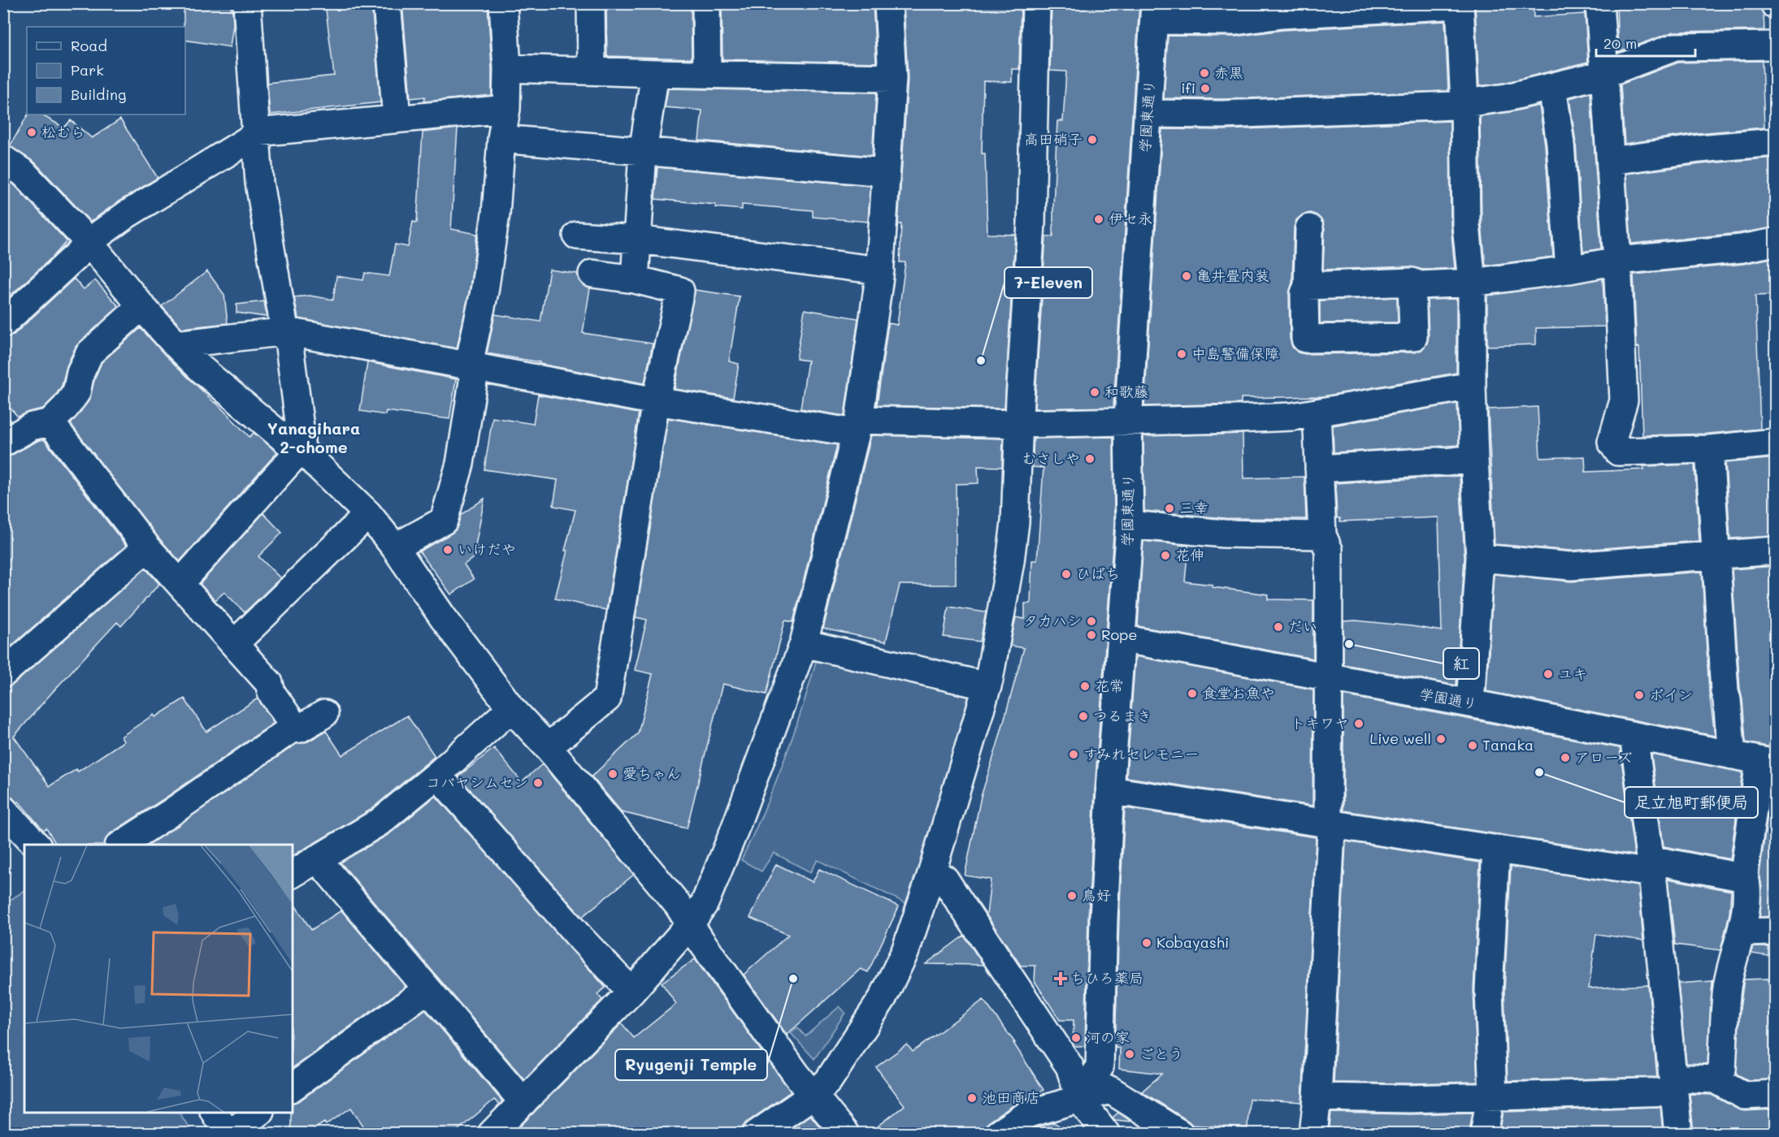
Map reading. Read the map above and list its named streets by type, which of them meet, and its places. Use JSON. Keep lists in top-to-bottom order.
{
  "streets": {
    "street": ["学園東通り", "学園通り"]
  },
  "crossings": [
    ["学園東通り", "学園通り"]
  ],
  "districts": ["Yanagihara 2-chome"],
  "places": {
    "other": [
      "赤黒",
      "ifi",
      "松むら",
      "高田硝子",
      "伊セ永",
      "亀井畳内装",
      "中島警備保障",
      "7-Eleven",
      "和歌藤",
      "むさしや",
      "三幸",
      "いけだや",
      "花伸",
      "ひばち",
      "タカハシ",
      "だい",
      "Rope",
      "紅",
      "ユキ",
      "花常",
      "食堂お魚や",
      "ボイン",
      "つるまき",
      "トキワヤ",
      "Live well",
      "Tanaka",
      "すみれセレモニー",
      "アローズ",
      "足立旭町郵便局",
      "愛ちゃん",
      "コバヤシムセン",
      "鳥好",
      "Kobayashi",
      "Ryugenji Temple",
      "河の家",
      "ごとう",
      "池田商店"
    ],
    "health": ["ちひろ薬局"]
  },
  "legend": ["Road", "Park", "Building"],
  "scale_bar": "20 m"
}
